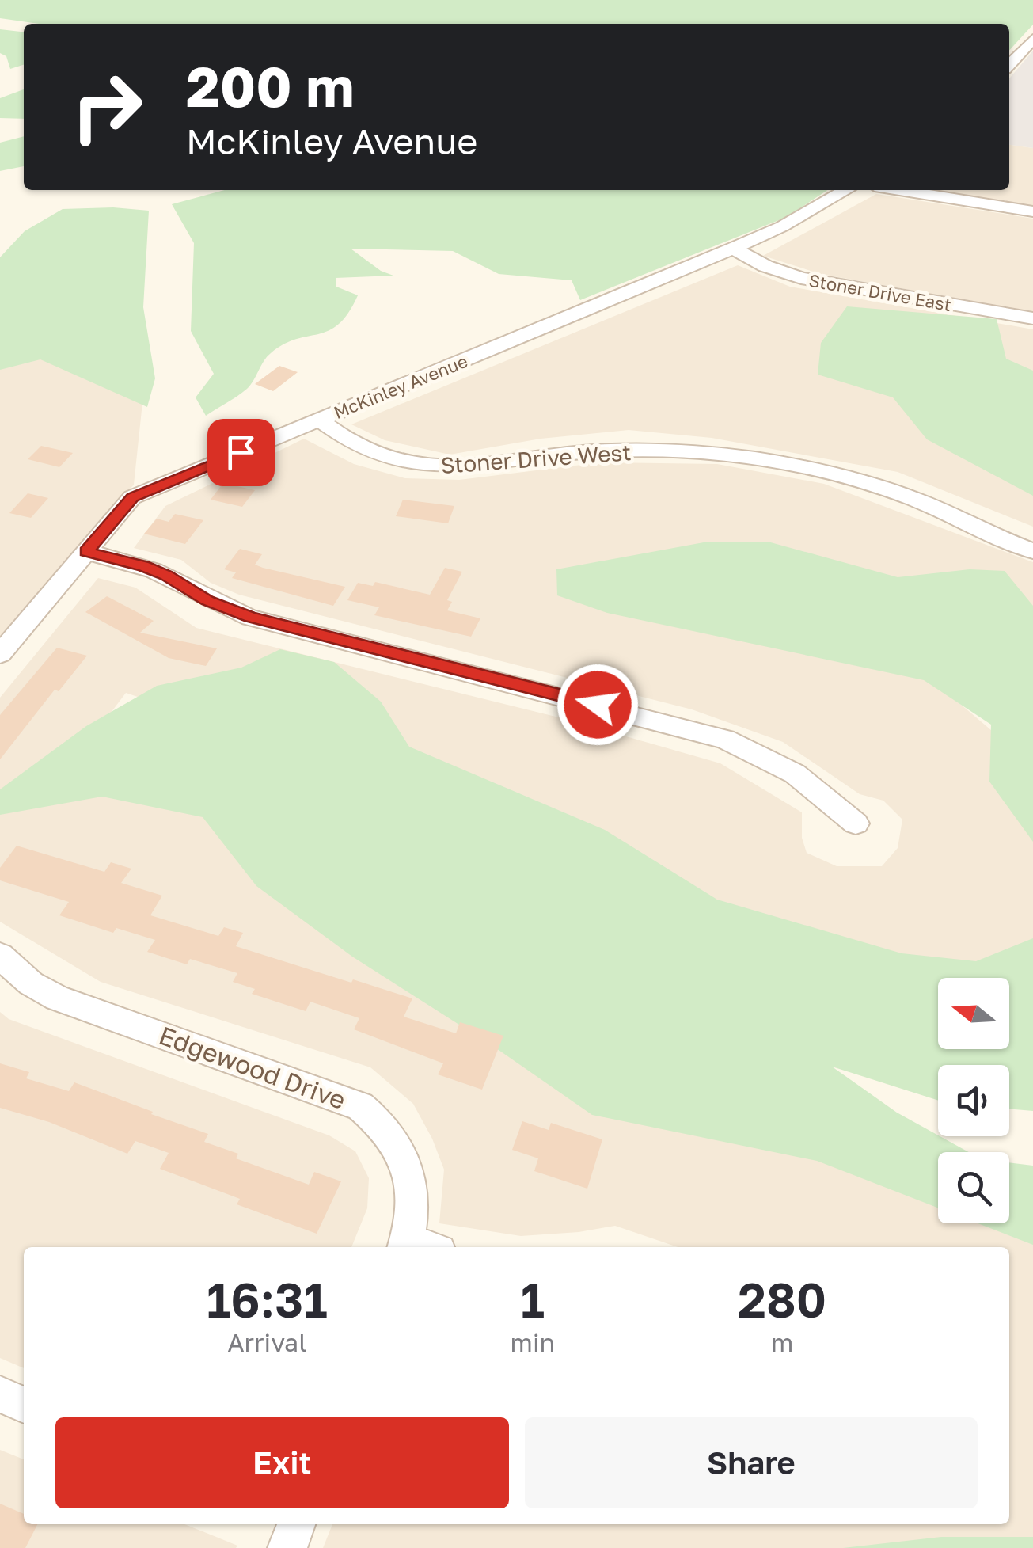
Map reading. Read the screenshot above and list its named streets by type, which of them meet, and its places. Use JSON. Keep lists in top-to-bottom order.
{
  "streets": {
    "street": [
      "Stoner Drive East",
      "McKinley Avenue",
      "Stoner Drive West",
      "Edgewood Drive"
    ]
  },
  "crossings": [
    ["Stoner Drive East", "McKinley Avenue"],
    ["McKinley Avenue", "Stoner Drive West"]
  ],
  "north": "left",
  "page": {
    "turn": ["200 m", "McKinley Avenue"],
    "eta": [
      "16:31",
      "Arrival",
      "1",
      "min",
      "280",
      "m"
    ],
    "buttons": ["Exit", "Share"]
  }
}
